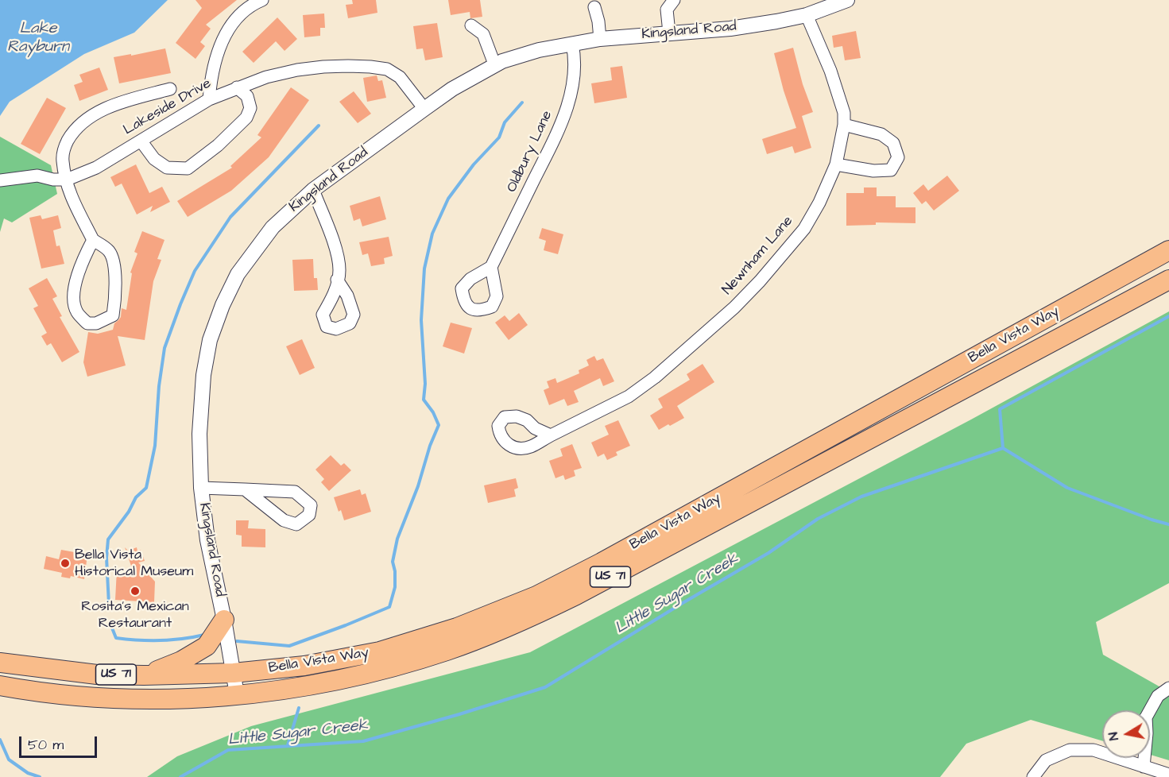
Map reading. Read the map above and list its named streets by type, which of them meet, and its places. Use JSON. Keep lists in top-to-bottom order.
{
  "streets": {
    "main road": ["Bella Vista Way", "US 71"],
    "street": [
      "Kingsland Road",
      "Lakeside Drive",
      "Oldbury Lane",
      "Newnham Lane"
    ]
  },
  "crossings": [
    ["Kingsland Road", "Lakeside Drive"],
    ["Kingsland Road", "Oldbury Lane"],
    ["Kingsland Road", "Newnham Lane"],
    ["Kingsland Road", "Bella Vista Way"]
  ],
  "water": ["Lake Rayburn", "Little Sugar Creek"],
  "places": ["Bella Vista Historical Museum", "Rosita's Mexican Restaurant"],
  "scale_bar": "50 m",
  "north": "left"
}
